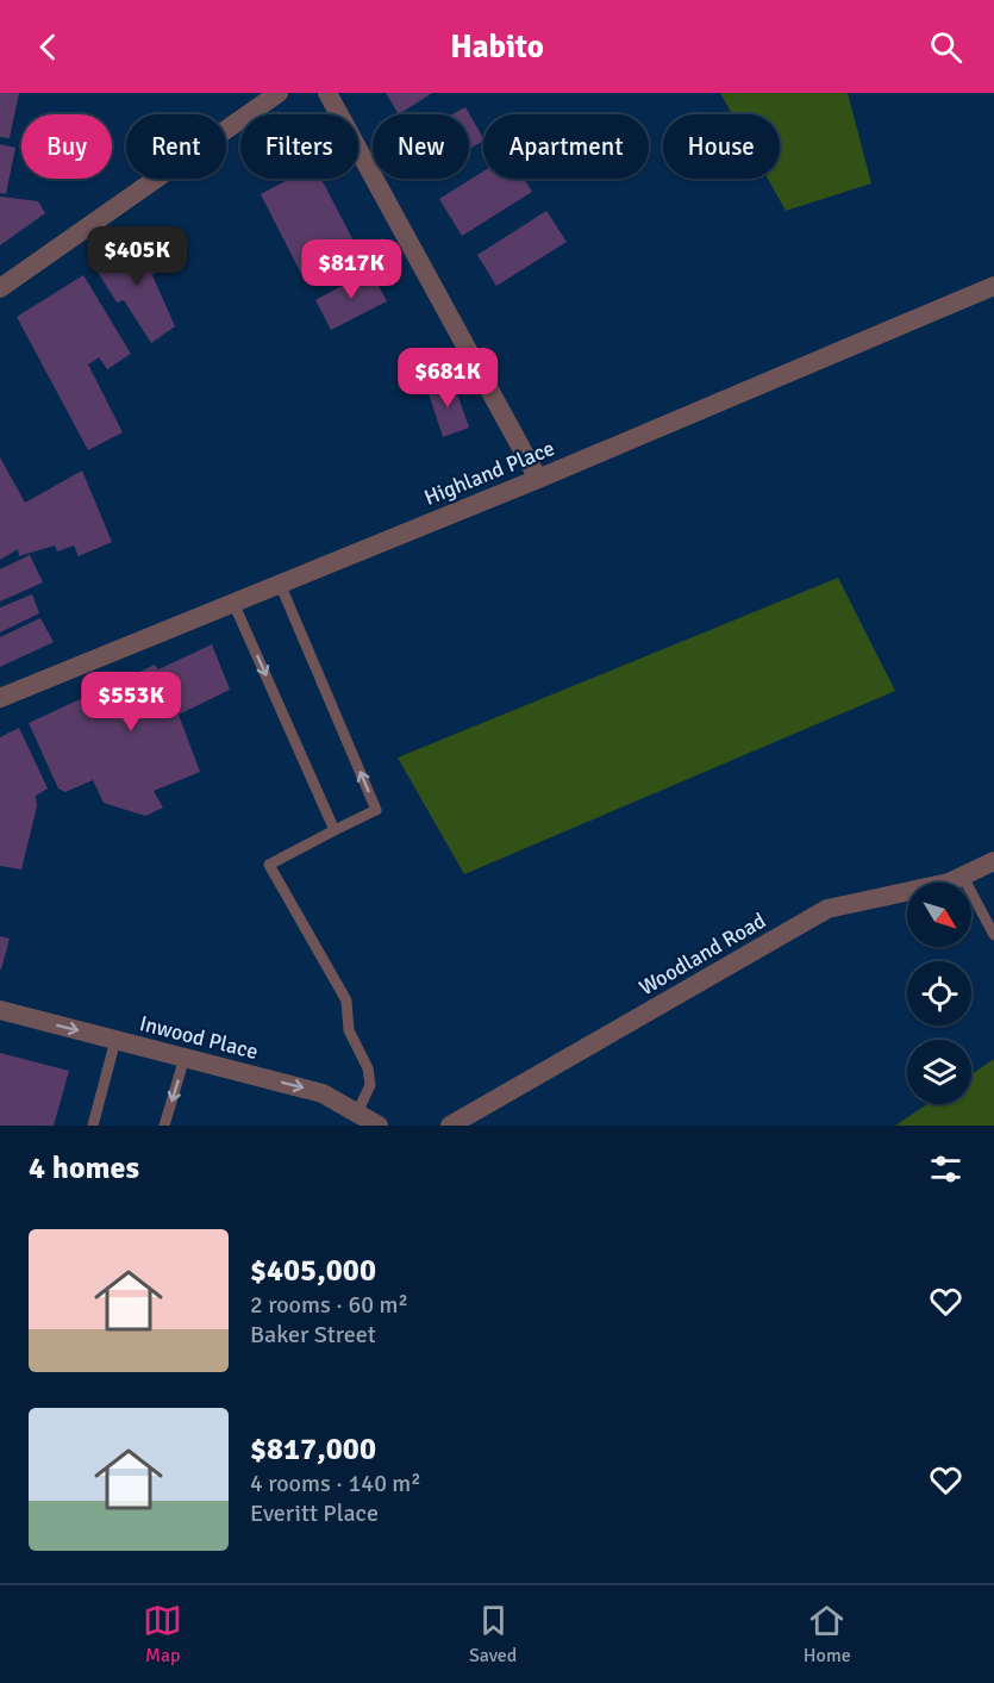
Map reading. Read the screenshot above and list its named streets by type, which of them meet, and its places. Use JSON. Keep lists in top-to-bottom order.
{
  "streets": {
    "street": ["Highland Place", "Woodland Road", "Inwood Place"]
  },
  "one_way": ["Inwood Place"],
  "north": "bottom right",
  "page": {
    "header": "Habito",
    "chip": [
      "Buy",
      "Rent",
      "Filters",
      "New",
      "Apartment",
      "House"
    ],
    "price": [
      "$405K",
      "$817K",
      "$681K",
      "$553K"
    ],
    "heading": "4 homes",
    "list": [
      {
        "name": "$405,000",
        "note": "2 rooms · 60 m² · Baker Street"
      },
      {
        "name": "$817,000",
        "note": "4 rooms · 140 m² · Everitt Place"
      }
    ],
    "tabs": ["Map", "Saved", "Home"]
  }
}
